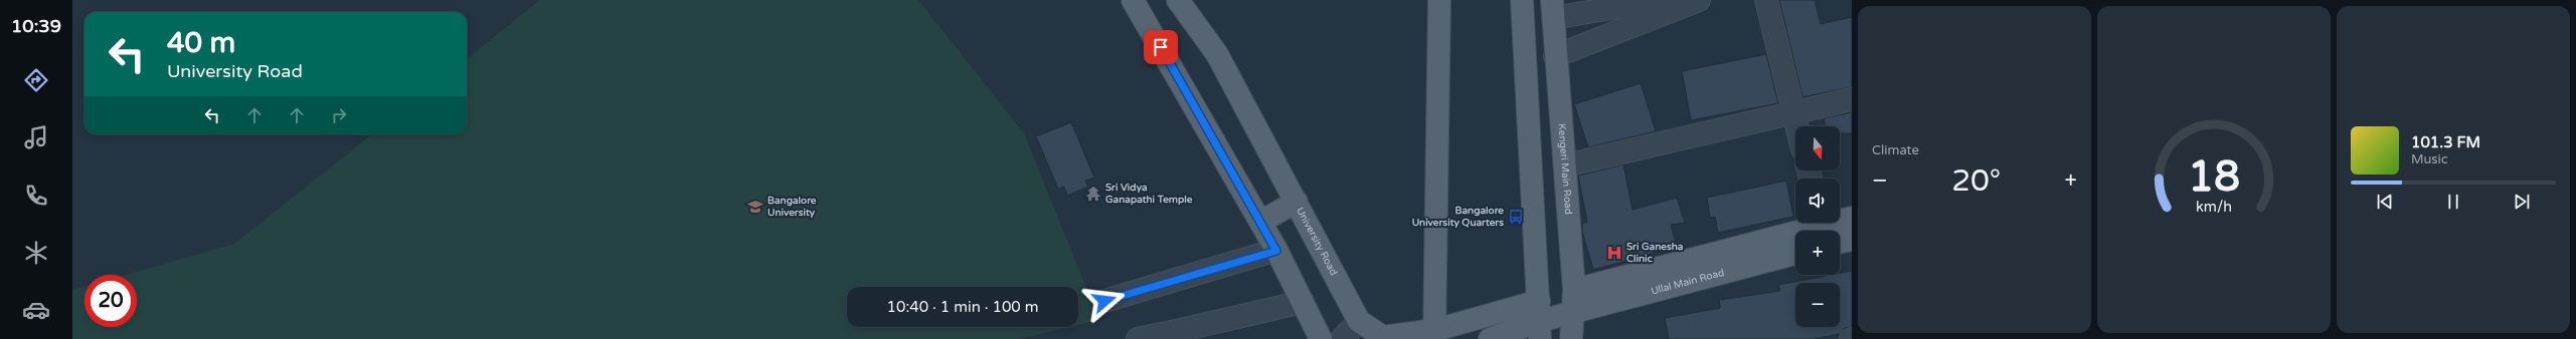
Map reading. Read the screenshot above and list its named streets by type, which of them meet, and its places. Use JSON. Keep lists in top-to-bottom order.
{
  "streets": {
    "main road": ["Kengeri Main Road", "University Road", "Ullal Main Road"]
  },
  "crossings": [
    ["Kengeri Main Road", "University Road"],
    ["Kengeri Main Road", "Ullal Main Road"],
    ["University Road", "Ullal Main Road"]
  ],
  "places": {
    "temple": ["Sri Vidya Ganapathi Temple"],
    "school or university": ["Bangalore University"],
    "bus stop": ["Bangalore University Quarters"],
    "hospital": ["Sri Ganesha Clinic"]
  },
  "north": "bottom",
  "page": {
    "tabs": "10:39",
    "tile": "Climate",
    "turn": ["40 m", "University Road"],
    "map_buttons": ["+", "−"],
    "song": ["101.3 FM", "Music"],
    "heat": ["−", "20°", "+"],
    "limit": "20",
    "trip": "10:40 · 1 min · 100 m",
    "gauge": ["18", "km/h"]
  }
}
